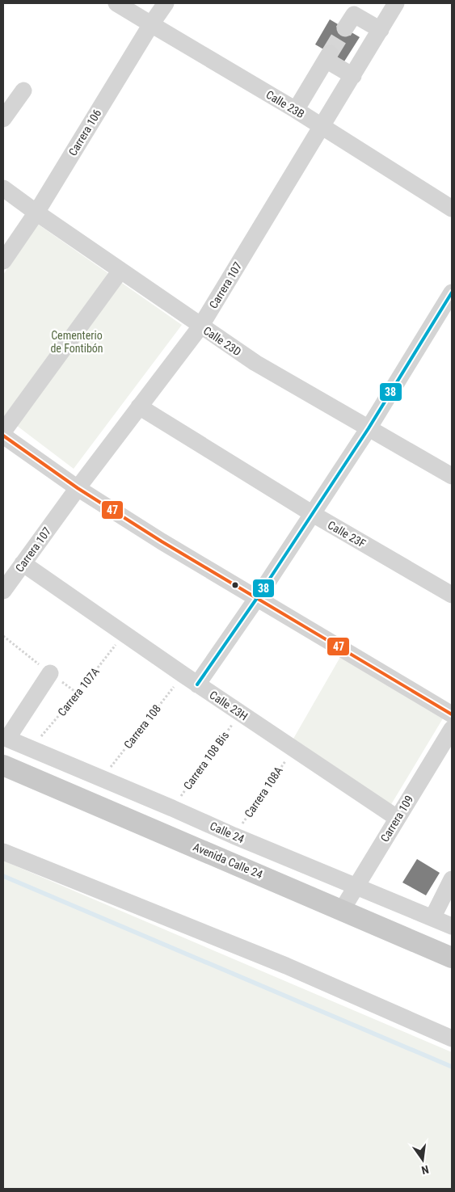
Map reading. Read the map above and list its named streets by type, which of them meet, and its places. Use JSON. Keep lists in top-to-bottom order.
{
  "streets": {
    "main road": ["Avenida Calle 24"],
    "street": [
      "Calle 23B",
      "Carrera 106",
      "Carrera 107",
      "Calle 23D",
      "Calle 23F",
      "Calle 23H",
      "Carrera 109",
      "Calle 24"
    ],
    "path": [
      "Carrera 107A",
      "Carrera 108",
      "Carrera 108 Bis",
      "Carrera 108A"
    ]
  },
  "crossings": [
    ["Calle 23B", "Carrera 106"],
    ["Calle 23B", "Carrera 107"],
    ["Carrera 106", "Calle 23D"],
    ["Carrera 107", "Calle 23D"],
    ["Carrera 107", "Calle 23F"],
    ["Carrera 107", "Calle 23H"],
    ["Carrera 107A", "Calle 23H"],
    ["Carrera 107A", "Calle 24"],
    ["Calle 23H", "Carrera 108"],
    ["Calle 23H", "Carrera 108 Bis"],
    ["Calle 23H", "Carrera 108A"],
    ["Calle 23H", "Carrera 109"],
    ["Carrera 108", "Calle 24"],
    ["Carrera 108 Bis", "Calle 24"],
    ["Carrera 108A", "Calle 24"],
    ["Carrera 109", "Calle 24"],
    ["Carrera 109", "Avenida Calle 24"]
  ],
  "parks": ["Cementerio de Fontibón"],
  "lines": ["transit line 38", "transit line 47"],
  "north": "bottom"
}
